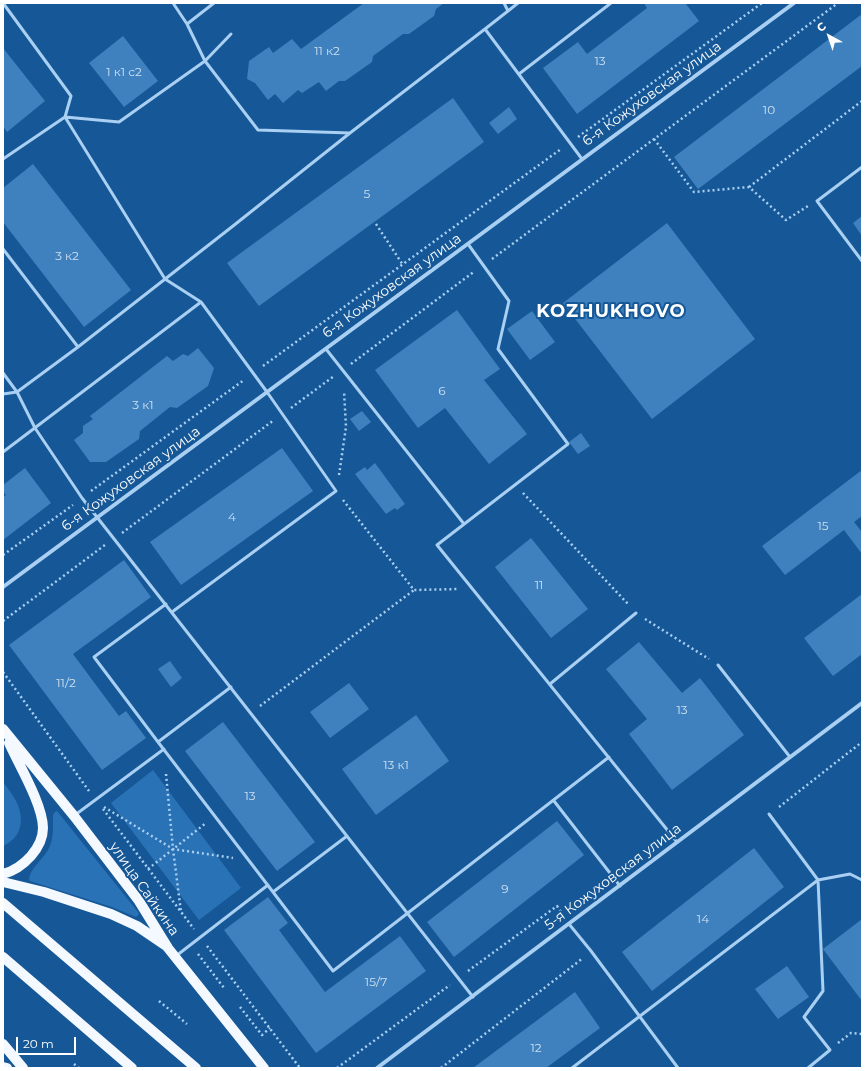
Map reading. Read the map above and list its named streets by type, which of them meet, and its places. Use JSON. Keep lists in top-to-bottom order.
{
  "streets": {
    "main road": ["улица Сайкина"],
    "street": ["6-я Кожуховская улица", "5-я Кожуховская улица"]
  },
  "districts": ["KOZHUKHOVO"],
  "house_numbers": [
    "11 к2",
    "13",
    "1 к1 с2",
    "10",
    "5",
    "3 к2",
    "6",
    "3 к1",
    "4",
    "15",
    "11",
    "11/2",
    "13",
    "13 к1",
    "13",
    "9",
    "14",
    "15/7",
    "12"
  ],
  "scale_bar": "20 m",
  "north": "top left"
}
